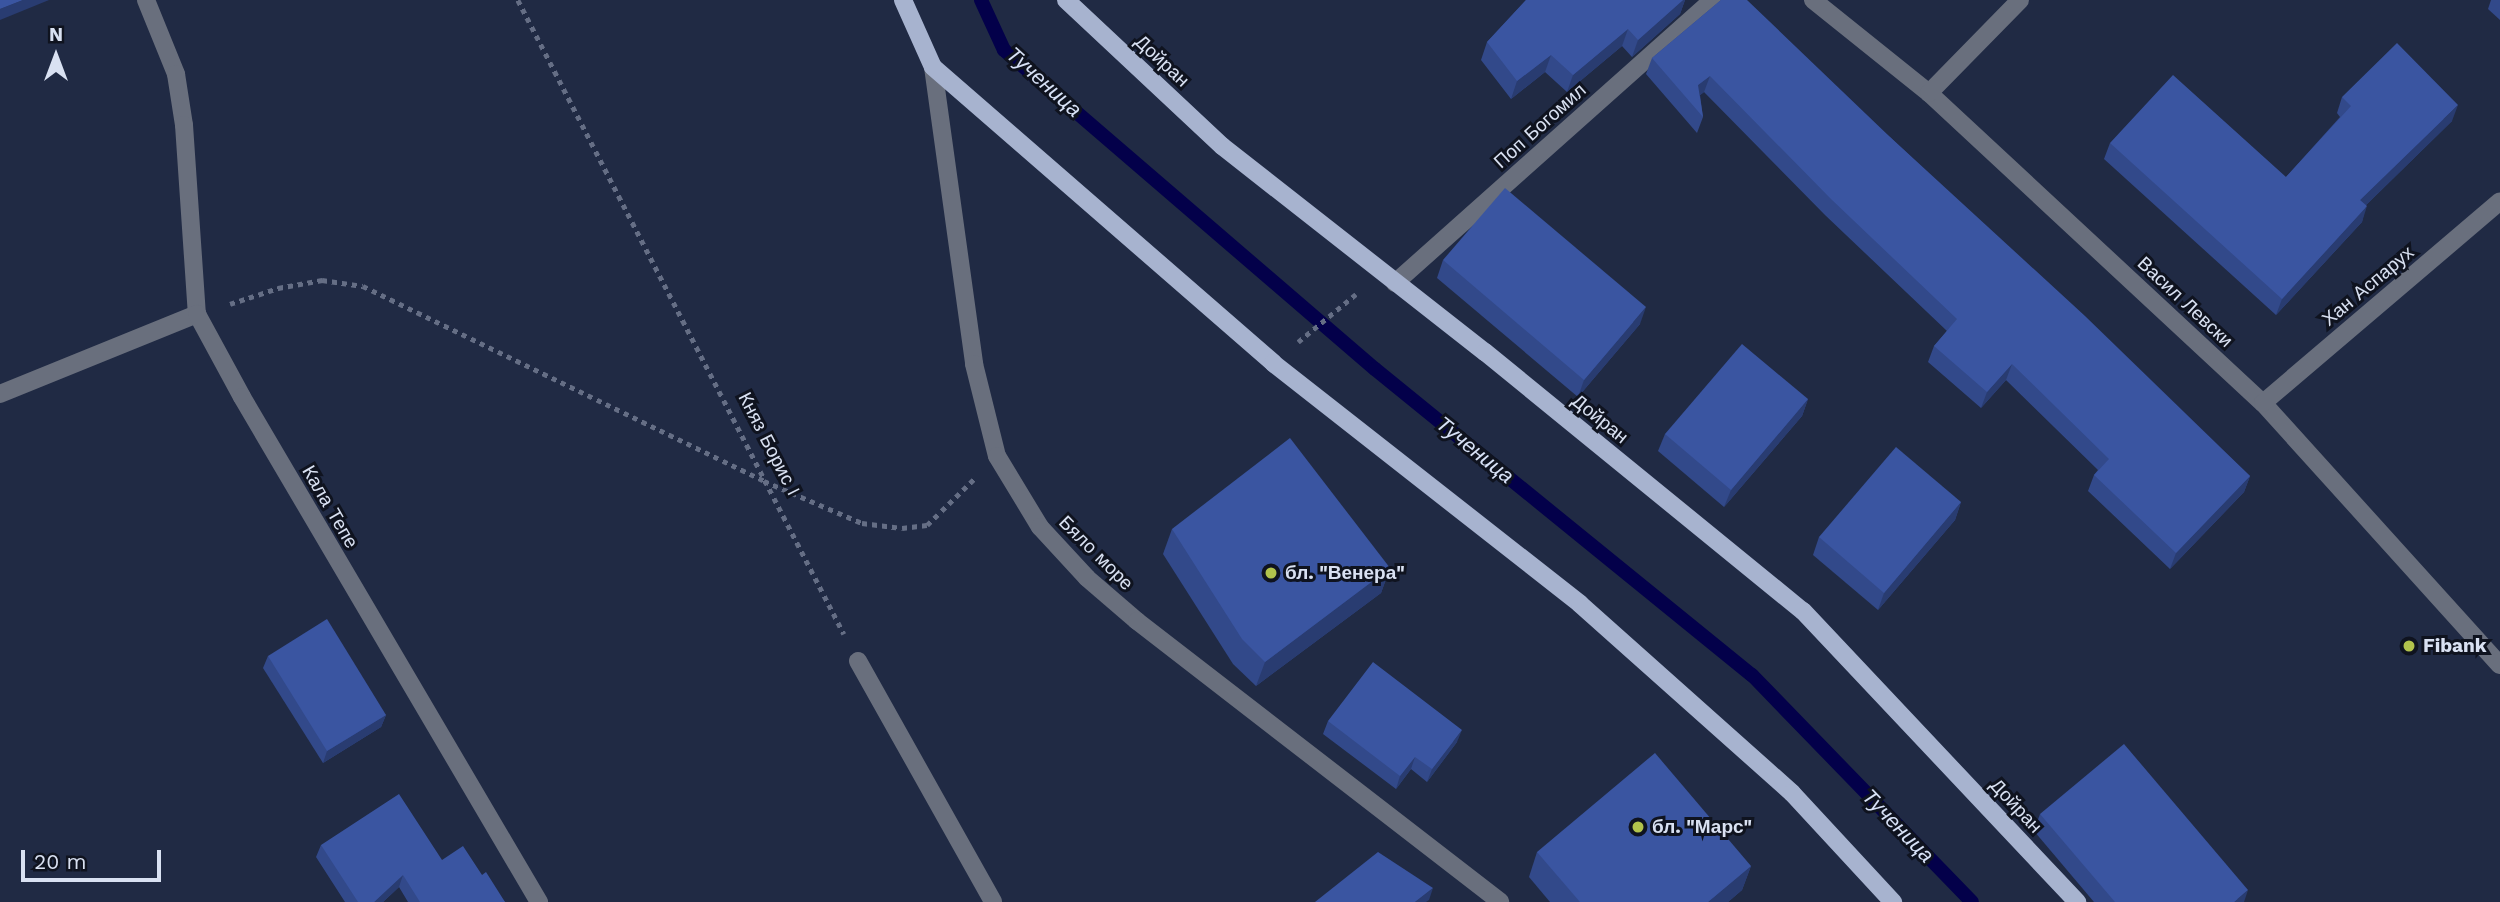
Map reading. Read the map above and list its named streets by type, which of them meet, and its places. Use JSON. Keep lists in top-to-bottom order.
{
  "streets": {
    "main road": ["Дойран"],
    "street": [
      "Поп Богомил",
      "Хан Аспарух",
      "Васил Левски",
      "Кала Тепе",
      "Бяло море"
    ],
    "path": ["Княз Борис I"]
  },
  "crossings": [
    ["Дойран", "Поп Богомил"],
    ["Хан Аспарух", "Васил Левски"]
  ],
  "water": ["Тученица"],
  "places": ["бл. \"Венера\"", "Fibank", "бл. \"Марс\""],
  "scale_bar": "20 m",
  "north": "top"
}
